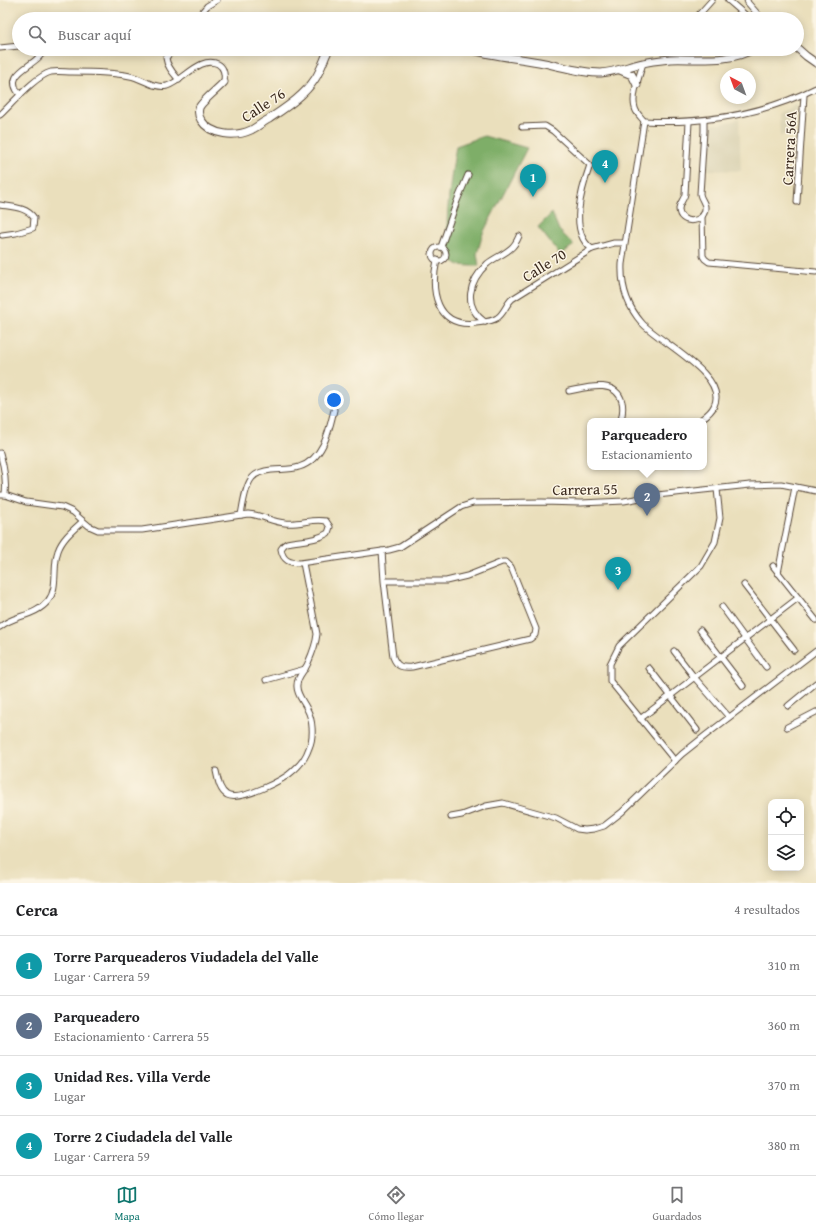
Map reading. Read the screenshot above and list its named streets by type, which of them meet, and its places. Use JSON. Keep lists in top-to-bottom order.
{
  "streets": {
    "street": [
      "Calle 76",
      "Carrera 56A",
      "Calle 70",
      "Carrera 55"
    ]
  },
  "north": "top left",
  "page": {
    "search": "Buscar aquí",
    "pins": [
      "4",
      "1",
      "2",
      "3"
    ],
    "popup": ["Parqueadero", "Estacionamiento"],
    "heading": ["Cerca", "4 resultados"],
    "list": [
      {
        "mark": "1",
        "name": "Torre Parqueaderos Viudadela del Valle",
        "note": "Lugar · Carrera 59",
        "value": "310 m"
      },
      {
        "mark": "2",
        "name": "Parqueadero",
        "note": "Estacionamiento · Carrera 55",
        "value": "360 m"
      },
      {
        "mark": "3",
        "name": "Unidad Res. Villa Verde",
        "note": "Lugar",
        "value": "370 m"
      },
      {
        "mark": "4",
        "name": "Torre 2 Ciudadela del Valle",
        "note": "Lugar · Carrera 59",
        "value": "380 m"
      }
    ],
    "nav": ["Mapa", "Cómo llegar", "Guardados"]
  }
}
